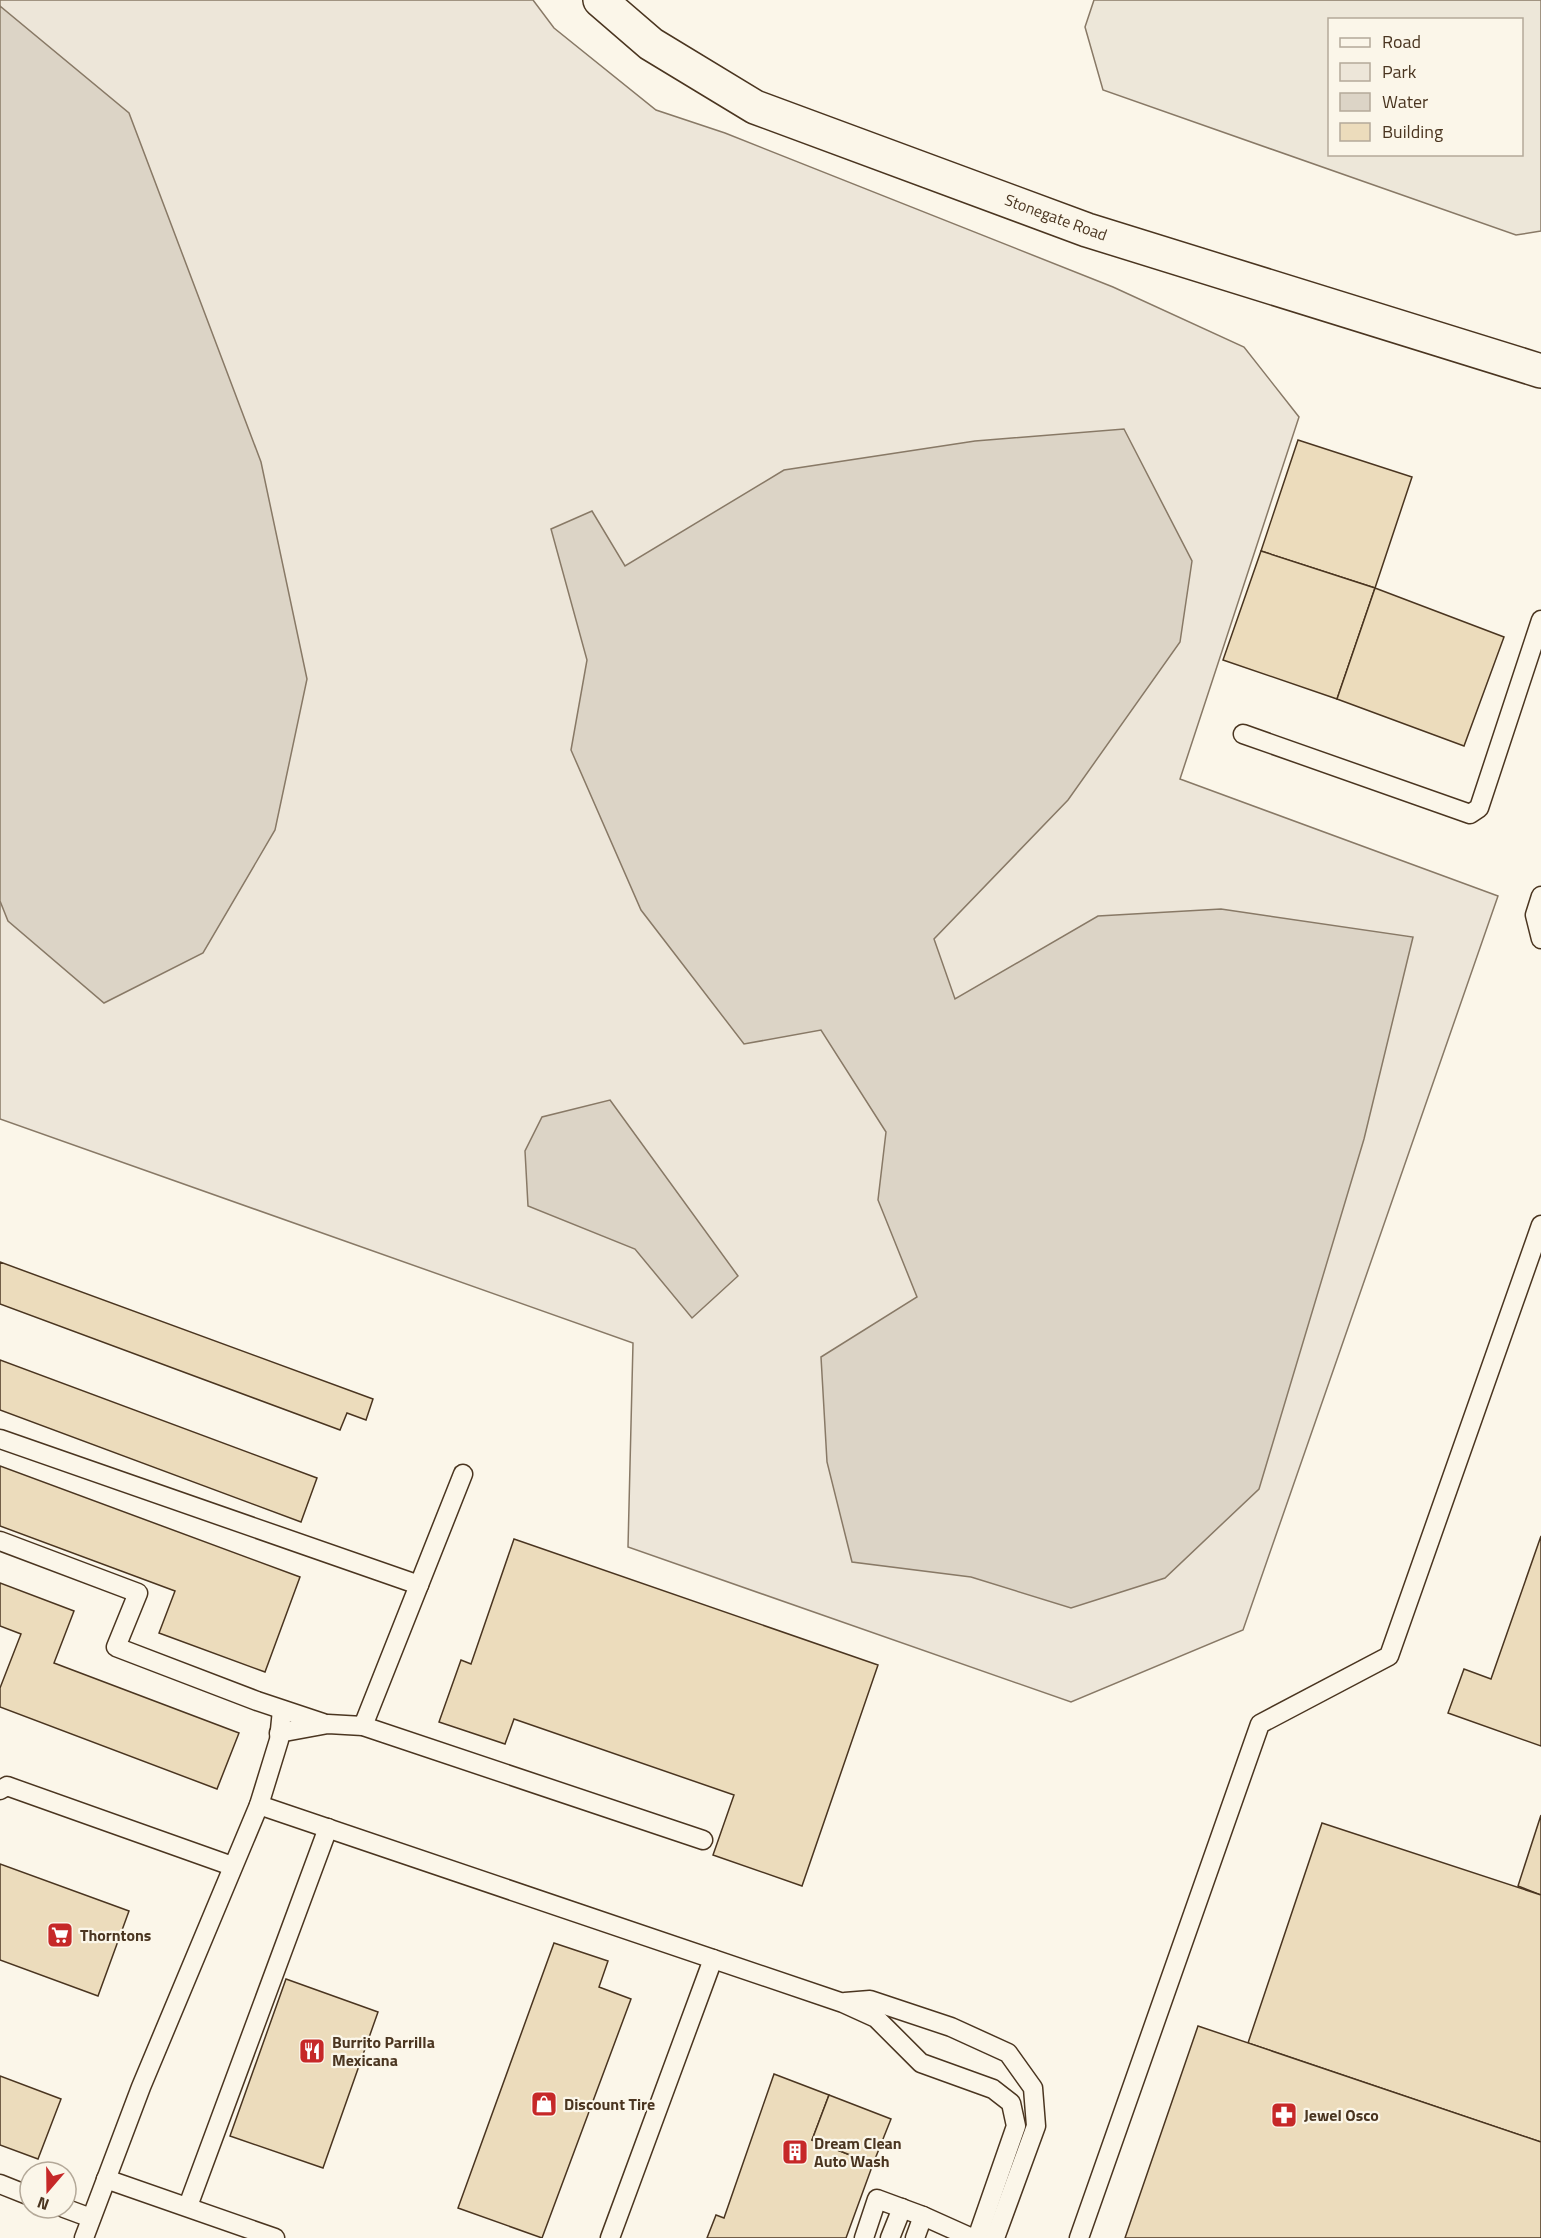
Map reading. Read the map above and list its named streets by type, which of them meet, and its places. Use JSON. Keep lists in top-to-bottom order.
{
  "streets": {
    "street": ["Stonegate Road"]
  },
  "places": {
    "supermarket": ["Thorntons"],
    "restaurant": ["Burrito Parrilla Mexicana"],
    "shop": ["Discount Tire"],
    "pharmacy": ["Jewel Osco"],
    "building": ["Dream Clean Auto Wash"]
  },
  "legend": [
    "Road",
    "Park",
    "Water",
    "Building"
  ],
  "north": "bottom"
}
